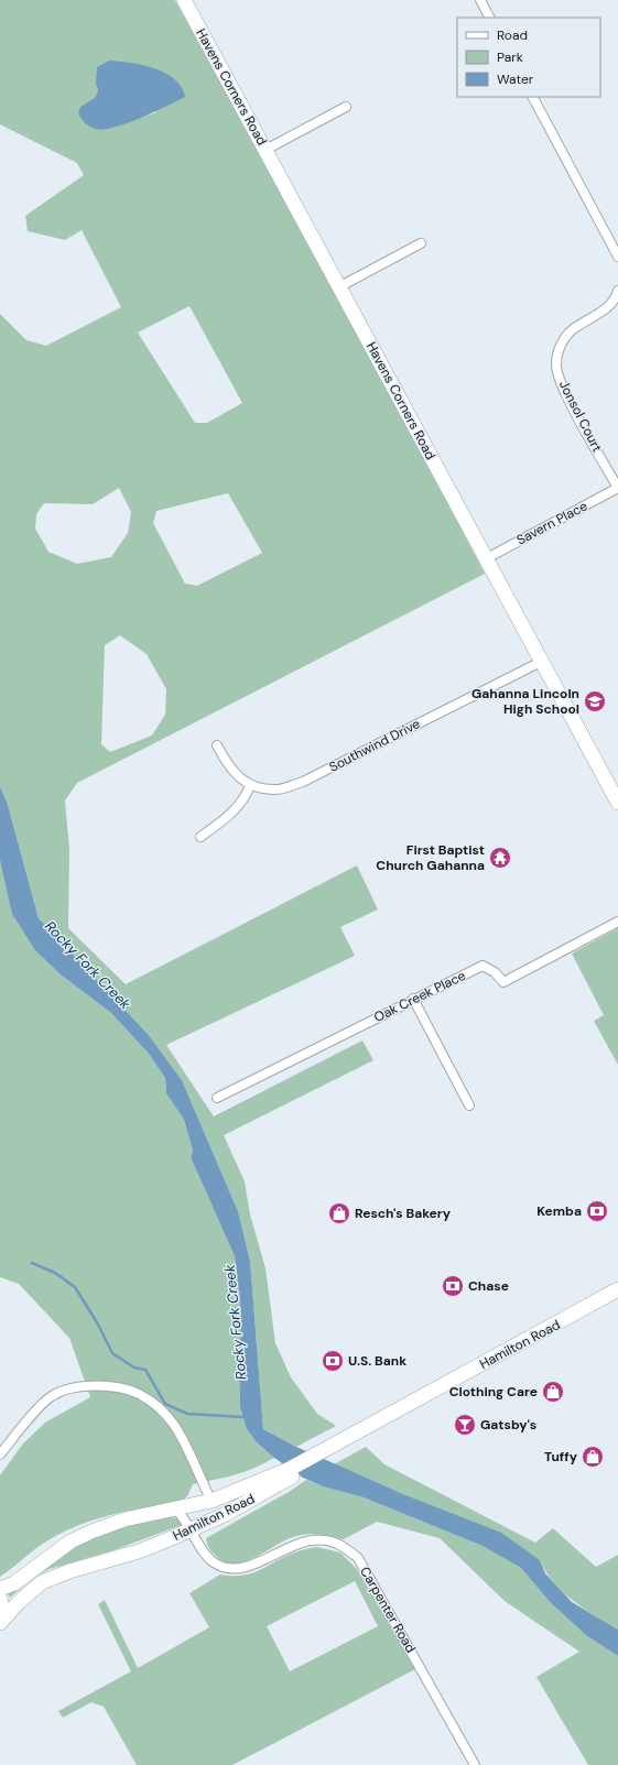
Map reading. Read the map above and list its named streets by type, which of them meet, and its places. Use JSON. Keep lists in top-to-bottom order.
{
  "streets": {
    "main road": ["Havens Corners Road", "Hamilton Road"],
    "street": [
      "Jonsol Court",
      "Savern Place",
      "Southwind Drive",
      "Oak Creek Place",
      "Carpenter Road"
    ]
  },
  "crossings": [
    ["Havens Corners Road", "Savern Place"],
    ["Havens Corners Road", "Southwind Drive"],
    ["Jonsol Court", "Savern Place"],
    ["Hamilton Road", "Carpenter Road"]
  ],
  "water": ["Rocky Fork Creek"],
  "places": {
    "school or university": ["Gahanna Lincoln High School"],
    "temple": ["First Baptist Church Gahanna"],
    "bank": ["Kemba", "Chase", "U.S. Bank"],
    "shop": ["Resch's Bakery", "Clothing Care", "Tuffy"],
    "bar": ["Gatsby's"]
  },
  "legend": ["Road", "Park", "Water"]
}
